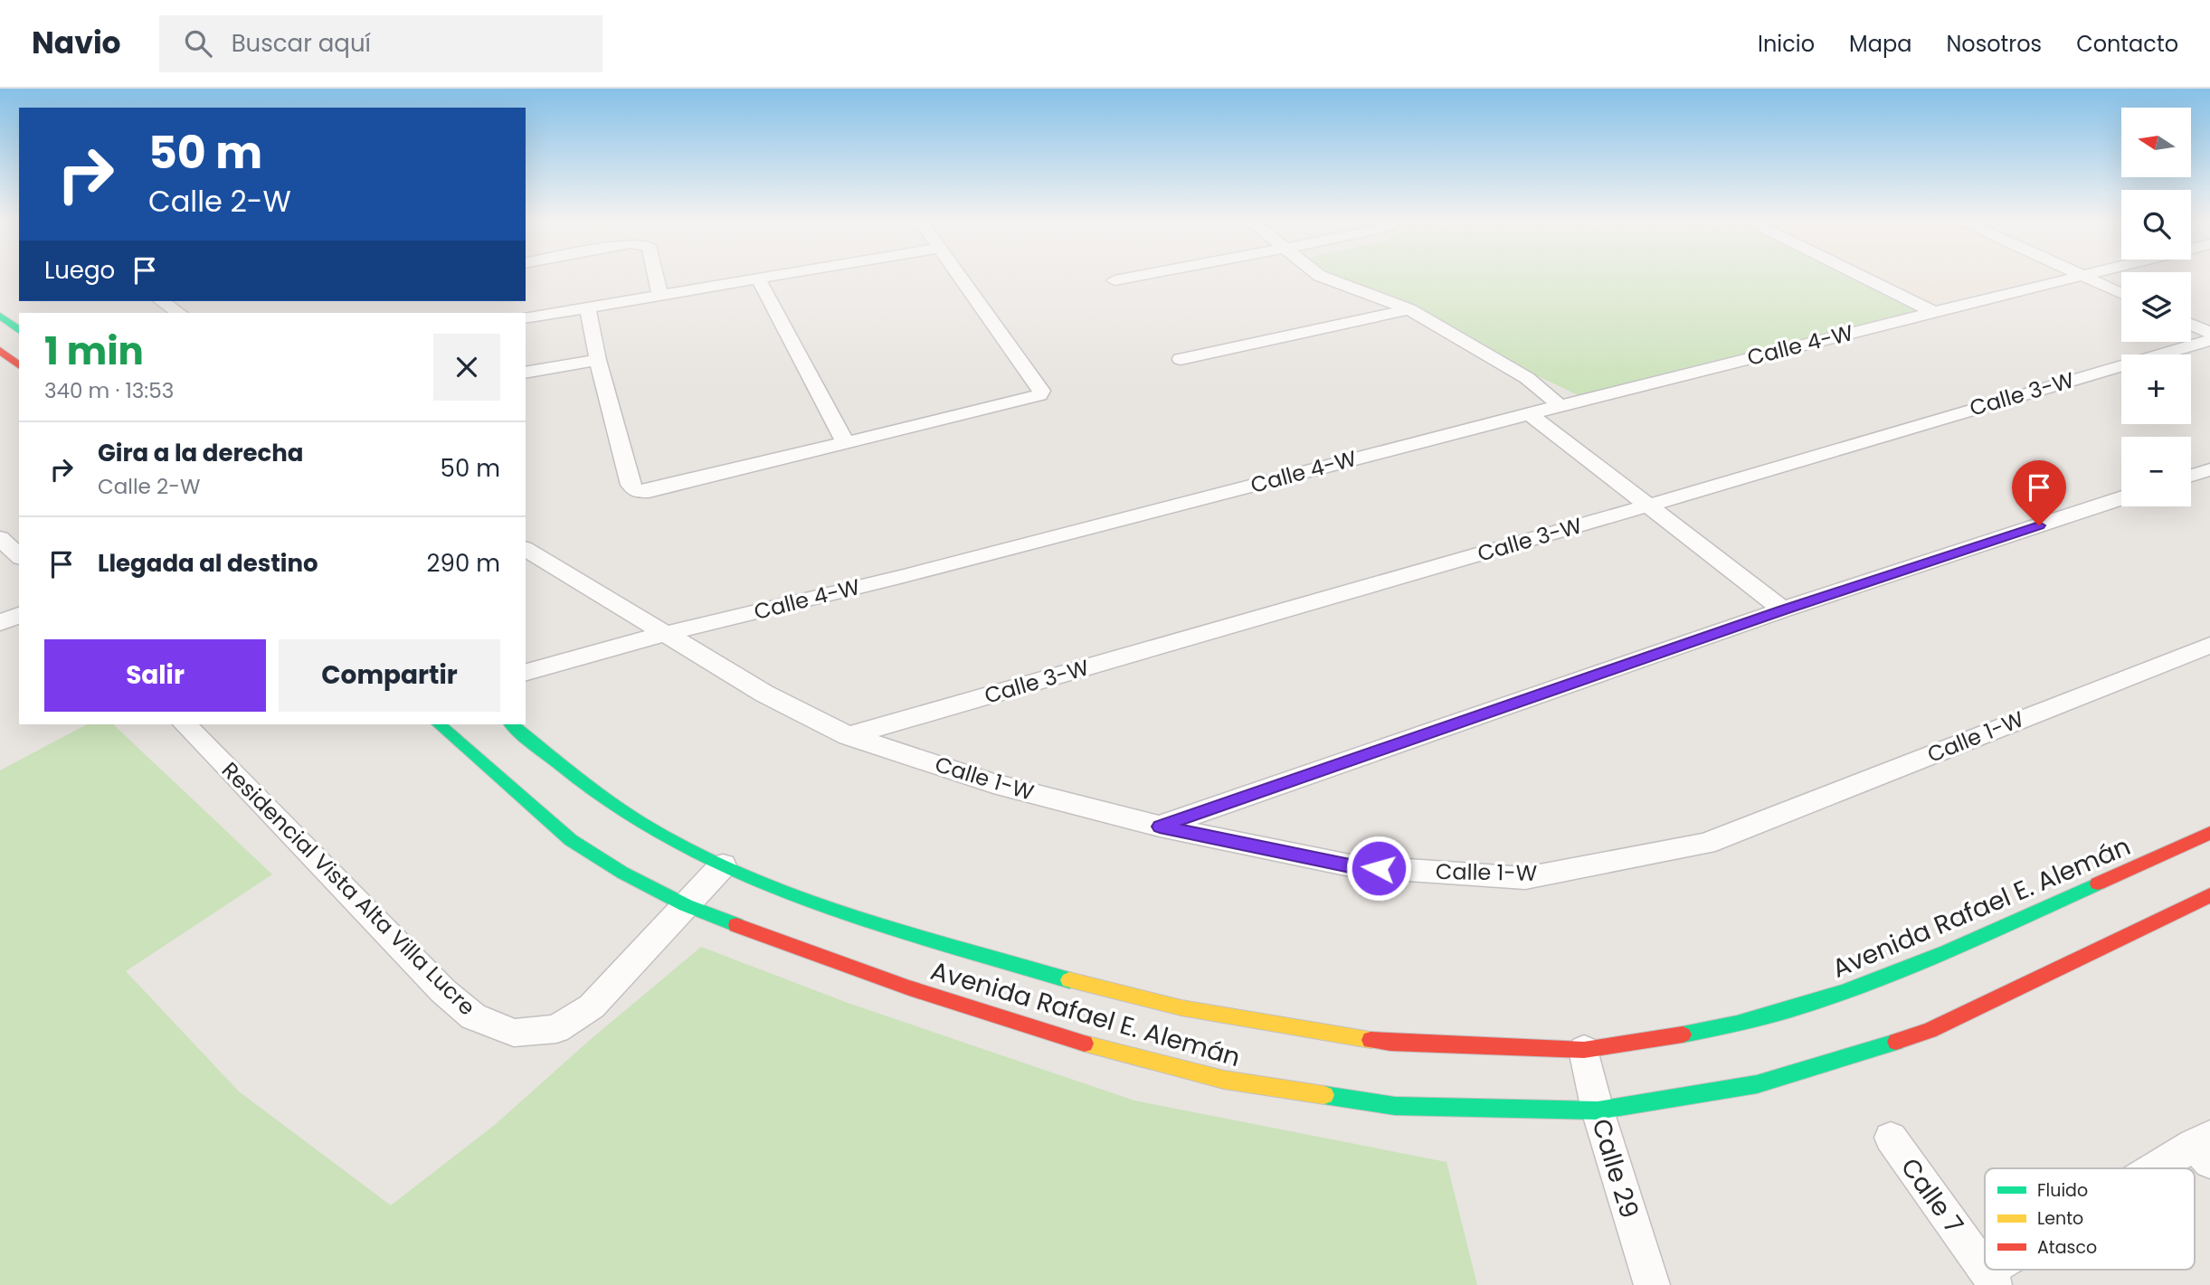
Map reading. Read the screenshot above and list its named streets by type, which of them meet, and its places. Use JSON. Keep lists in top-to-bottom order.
{
  "streets": {
    "main road": ["Avenida Rafael E. Alemán"],
    "street": [
      "Calle 4-W",
      "Calle 3-W",
      "Calle 1-W",
      "Residencial Vista Alta Villa Lucre",
      "Calle 29",
      "Calle 7"
    ]
  },
  "crossings": [
    ["Calle 4-W", "Calle 1-W"],
    ["Calle 3-W", "Calle 1-W"],
    ["Residencial Vista Alta Villa Lucre", "Avenida Rafael E. Alemán"],
    ["Avenida Rafael E. Alemán", "Calle 29"]
  ],
  "legend": ["Fluido", "Lento", "Atasco"],
  "north": "left",
  "page": {
    "header": "Navio",
    "search": "Buscar aquí",
    "nav": [
      "Inicio",
      "Mapa",
      "Nosotros",
      "Contacto"
    ],
    "map_buttons": ["+", "−"],
    "turn": ["50 m", "Calle 2-W"],
    "then": "Luego",
    "heading": ["1 min", "340 m · 13:53"],
    "list": [
      {
        "name": "Gira a la derecha",
        "note": "Calle 2-W",
        "value": "50 m"
      },
      {
        "name": "Llegada al destino",
        "value": "290 m"
      }
    ],
    "buttons": ["Salir", "Compartir"]
  }
}
